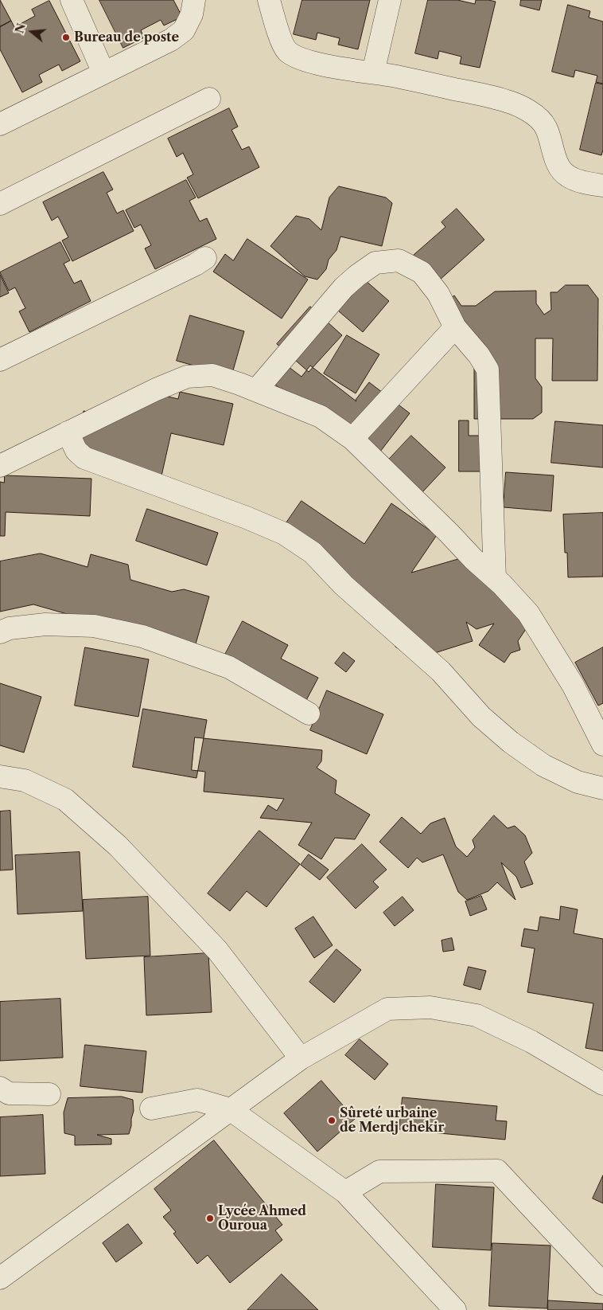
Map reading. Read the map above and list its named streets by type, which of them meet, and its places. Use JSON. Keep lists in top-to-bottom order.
{
  "places": ["Bureau de poste", "Sûreté urbaine de Merdj chekir", "Lycée Ahmed Ouroua"],
  "north": "left"
}
